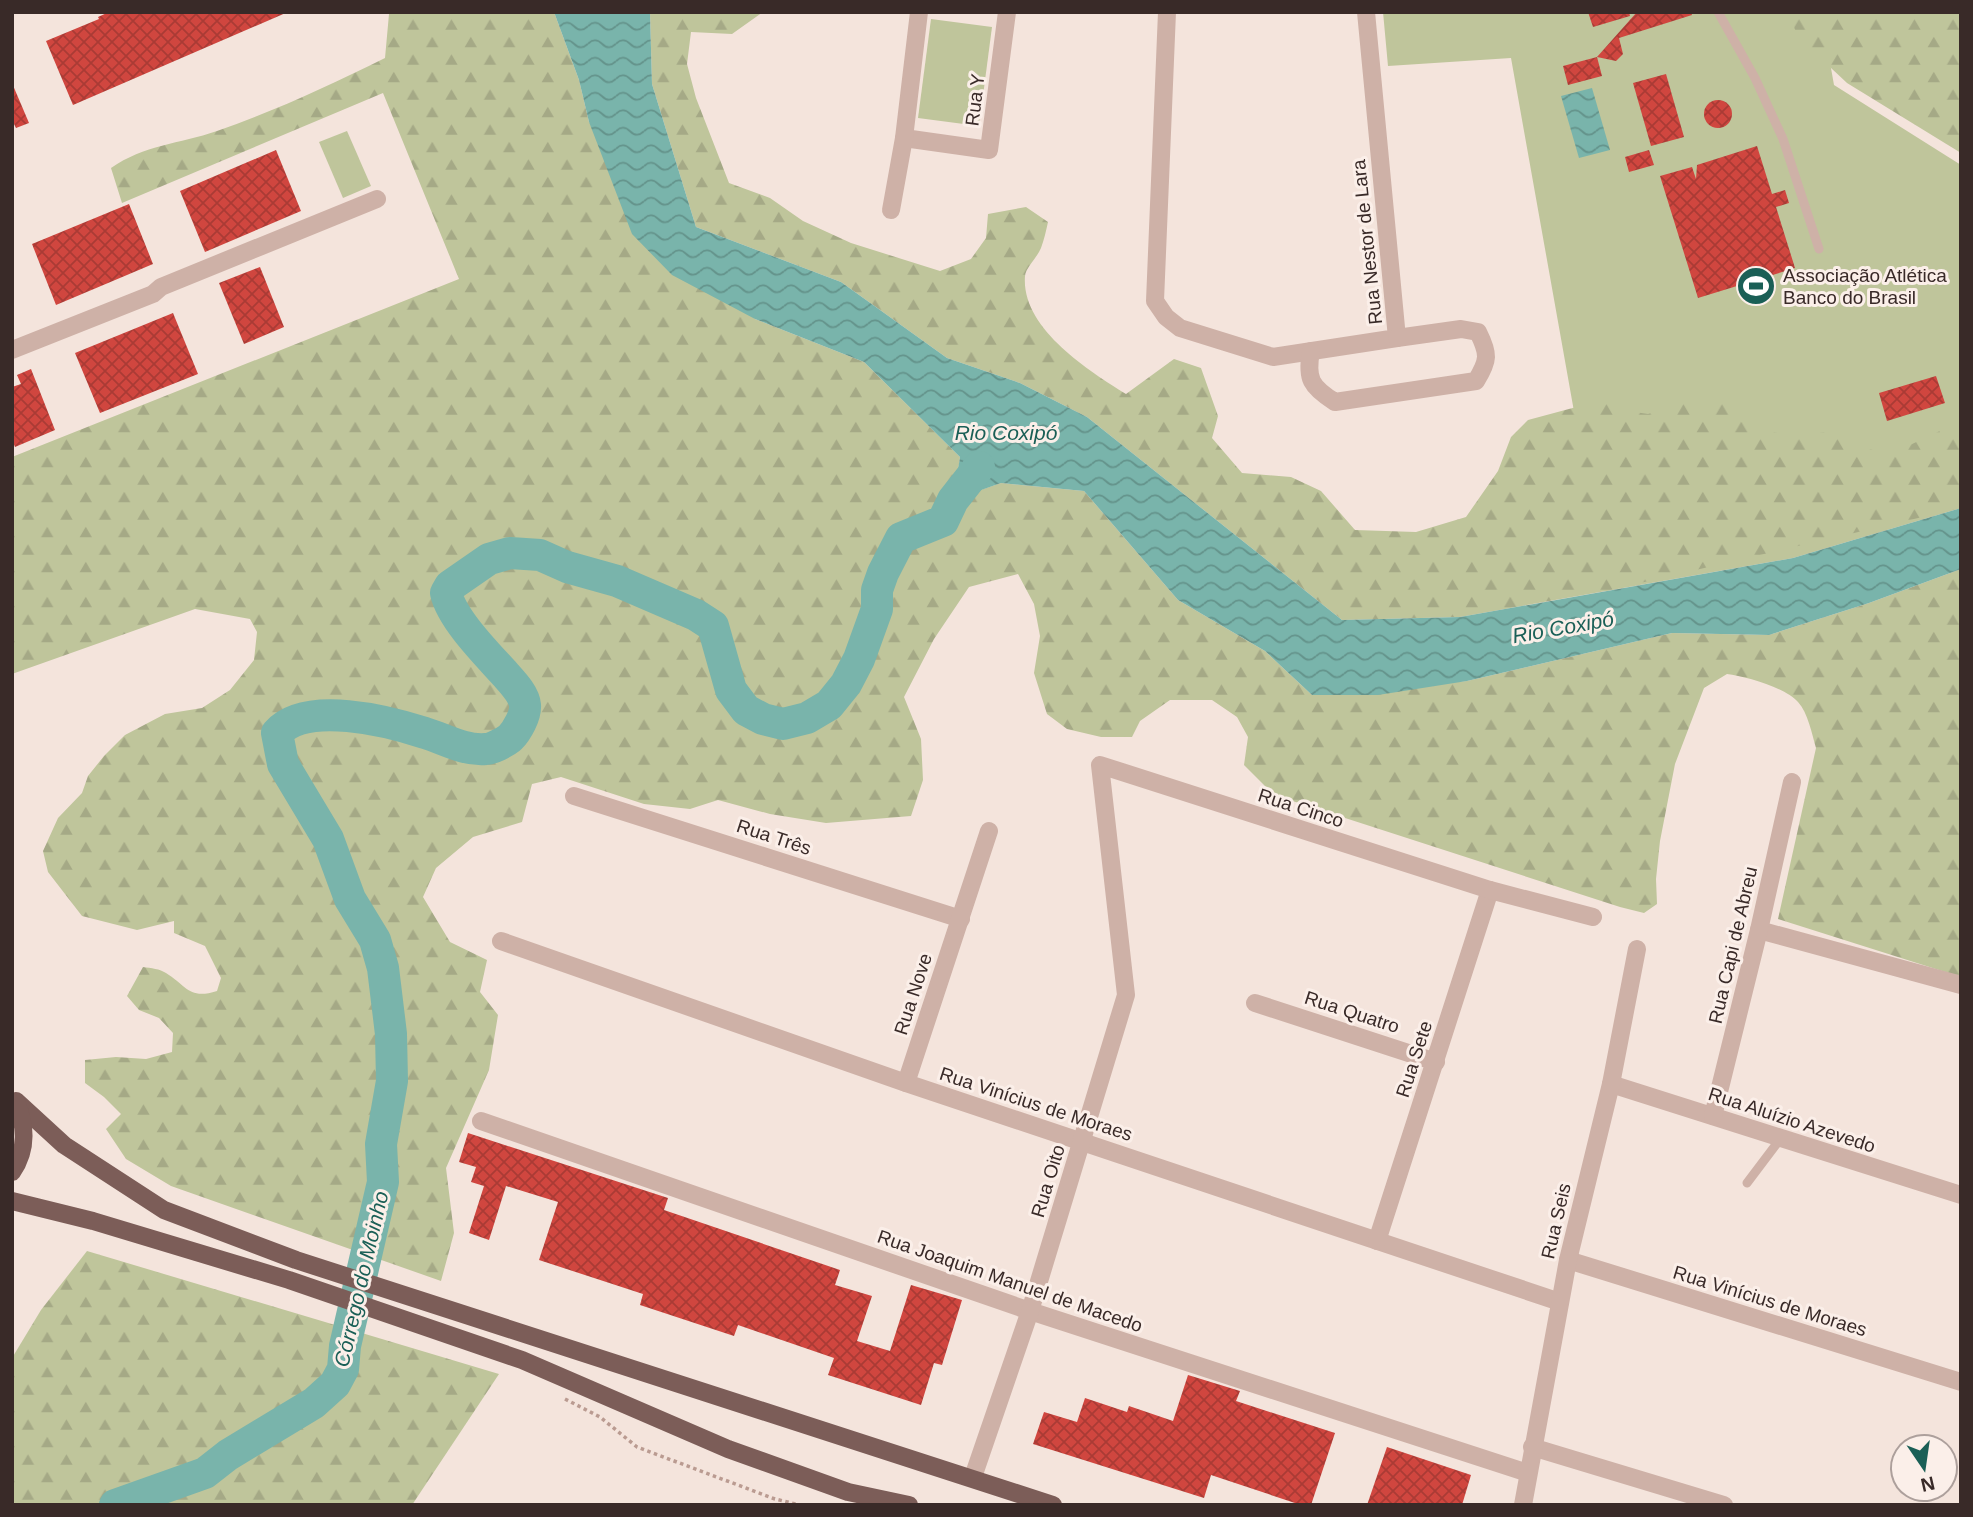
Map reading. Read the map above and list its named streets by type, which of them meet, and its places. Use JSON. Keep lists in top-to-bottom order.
{
  "streets": {
    "street": [
      "Rua Y",
      "Rua Nestor de Lara",
      "Rua Cinco",
      "Rua Três",
      "Rua Capi de Abreu",
      "Rua Nove",
      "Rua Quatro",
      "Rua Sete",
      "Rua Vinícius de Moraes",
      "Rua Aluízio Azevedo",
      "Rua Oito",
      "Rua Seis",
      "Rua Joaquim Manuel de Macedo"
    ]
  },
  "crossings": [
    ["Rua Cinco", "Rua Sete"],
    ["Rua Cinco", "Rua Oito"],
    ["Rua Três", "Rua Nove"],
    ["Rua Capi de Abreu", "Rua Aluízio Azevedo"],
    ["Rua Nove", "Rua Vinícius de Moraes"],
    ["Rua Quatro", "Rua Sete"],
    ["Rua Sete", "Rua Vinícius de Moraes"],
    ["Rua Vinícius de Moraes", "Rua Oito"],
    ["Rua Vinícius de Moraes", "Rua Seis"],
    ["Rua Aluízio Azevedo", "Rua Seis"],
    ["Rua Oito", "Rua Joaquim Manuel de Macedo"],
    ["Rua Seis", "Rua Joaquim Manuel de Macedo"]
  ],
  "water": ["Rio Coxipó", "Córrego do Moinho"],
  "places": {
    "sports": ["Associação Atlética Banco do Brasil"]
  },
  "north": "bottom"
}
